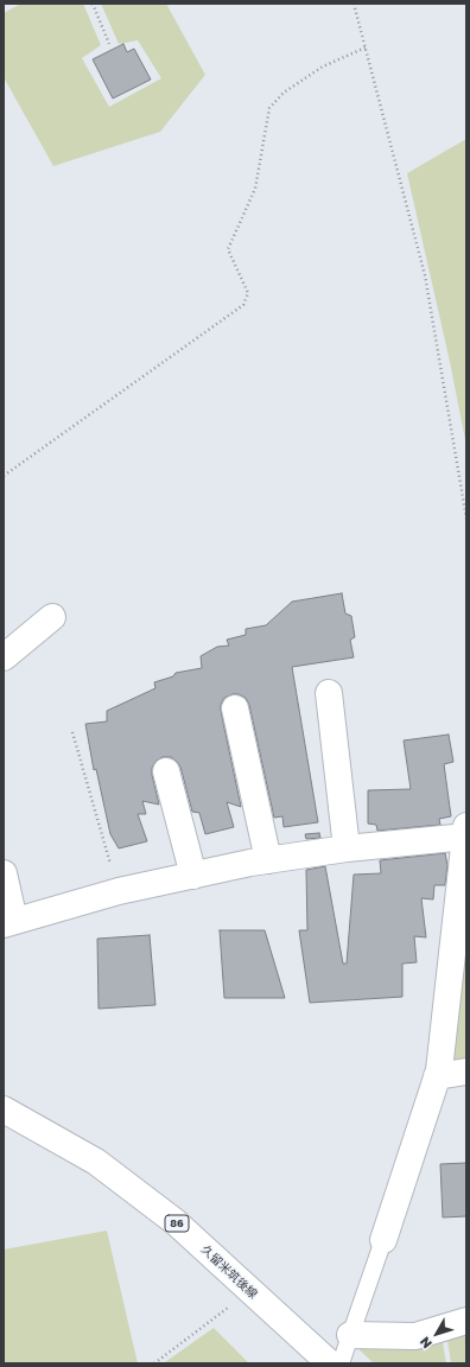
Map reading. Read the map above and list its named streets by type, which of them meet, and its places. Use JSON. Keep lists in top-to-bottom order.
{
  "streets": {
    "street": ["86", "久留米筑後線"]
  },
  "north": "bottom left"
}
